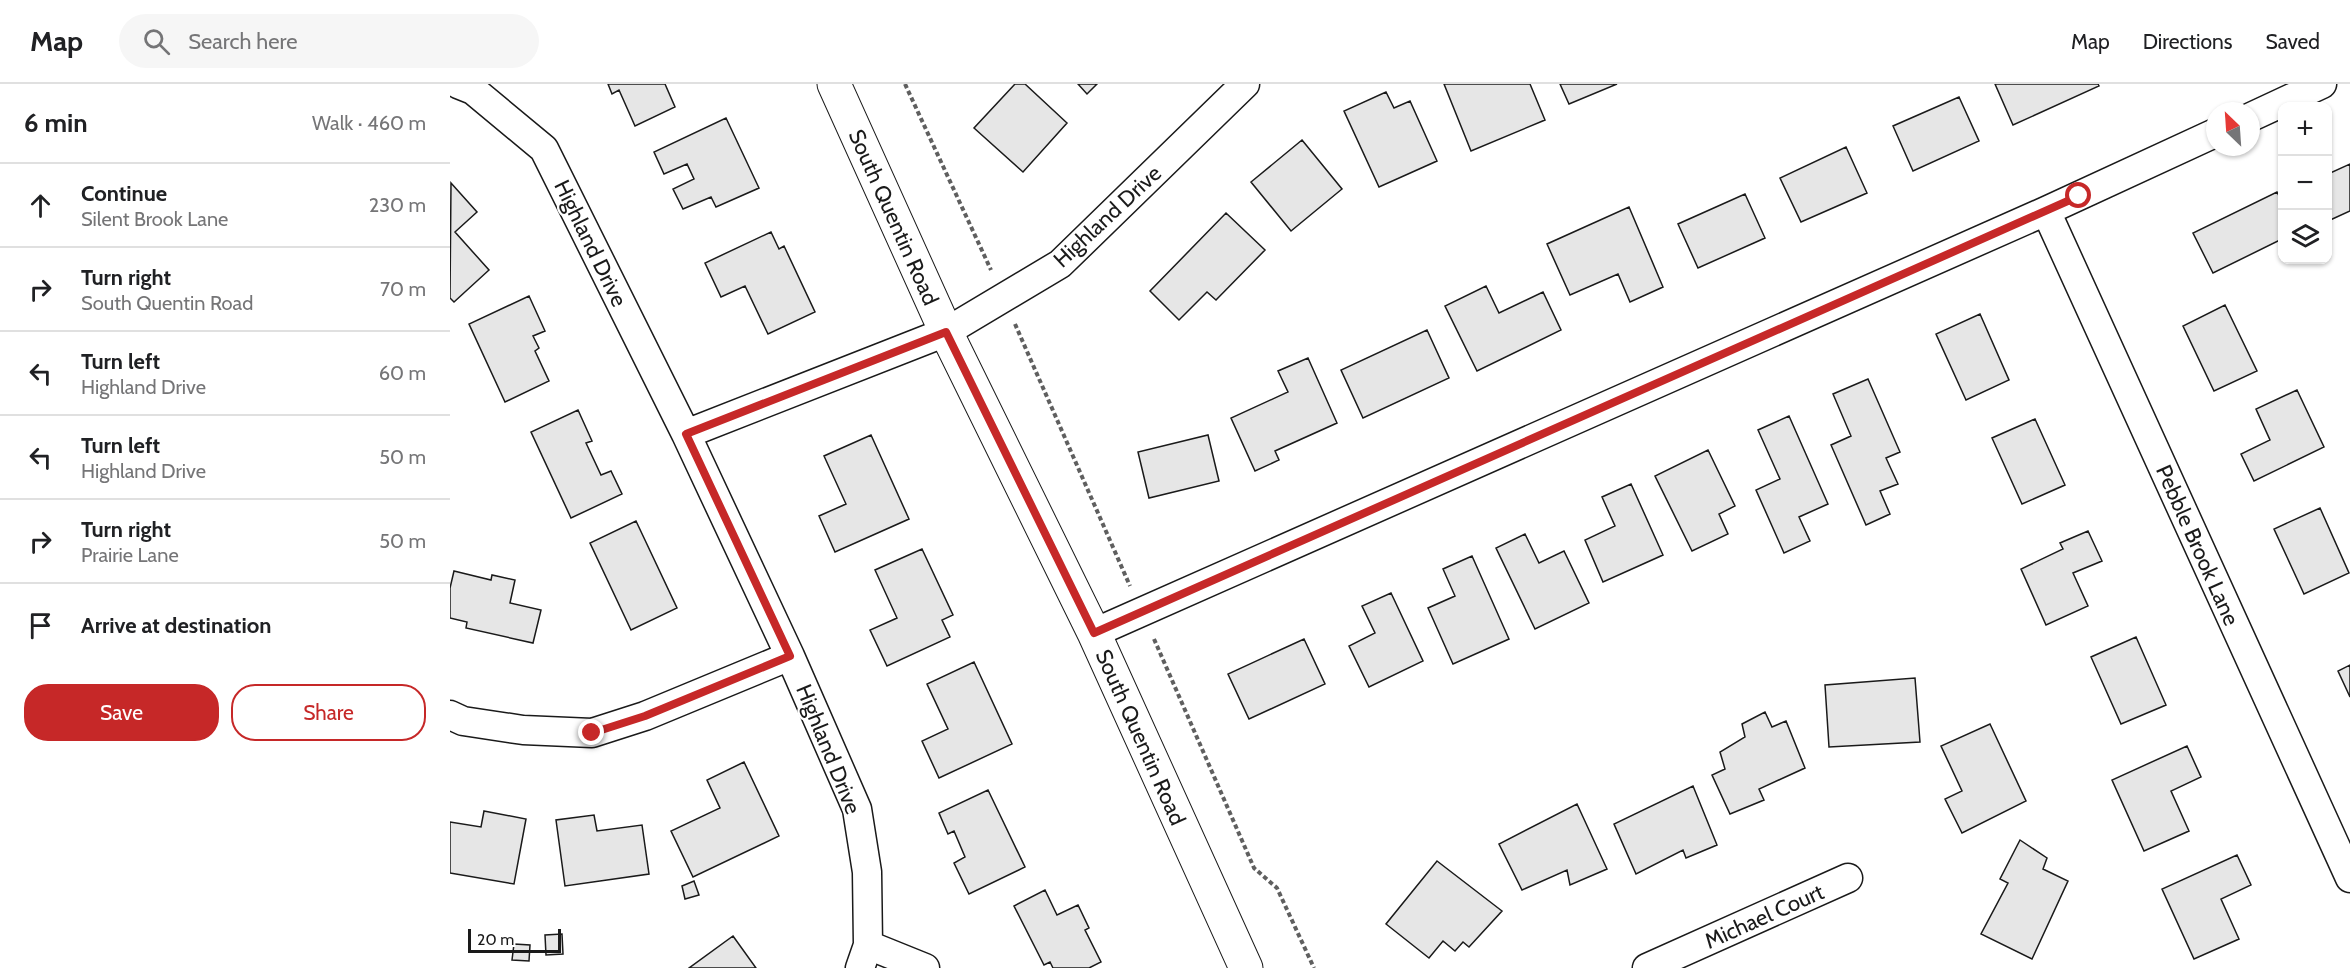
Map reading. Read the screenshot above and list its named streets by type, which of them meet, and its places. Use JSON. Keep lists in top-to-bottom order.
{
  "streets": {
    "main road": ["South Quentin Road"],
    "street": ["Highland Drive", "Pebble Brook Lane", "Michael Court"]
  },
  "crossings": [
    ["Highland Drive", "South Quentin Road"]
  ],
  "scale_bar": "20 m",
  "north": "top left",
  "page": {
    "header": "Map",
    "search": "Search here",
    "nav": ["Map", "Directions", "Saved"],
    "heading": ["6 min", "Walk · 460 m"],
    "map_buttons": ["+", "−"],
    "list": [
      ["Continue", "Silent Brook Lane", "230 m"],
      ["Turn right", "South Quentin Road", "70 m"],
      ["Turn left", "Highland Drive", "60 m"],
      ["Turn left", "Highland Drive", "50 m"],
      ["Turn right", "Prairie Lane", "50 m"],
      "Arrive at destination"
    ],
    "buttons": ["Save", "Share"],
    "scale": "20 m"
  }
}
